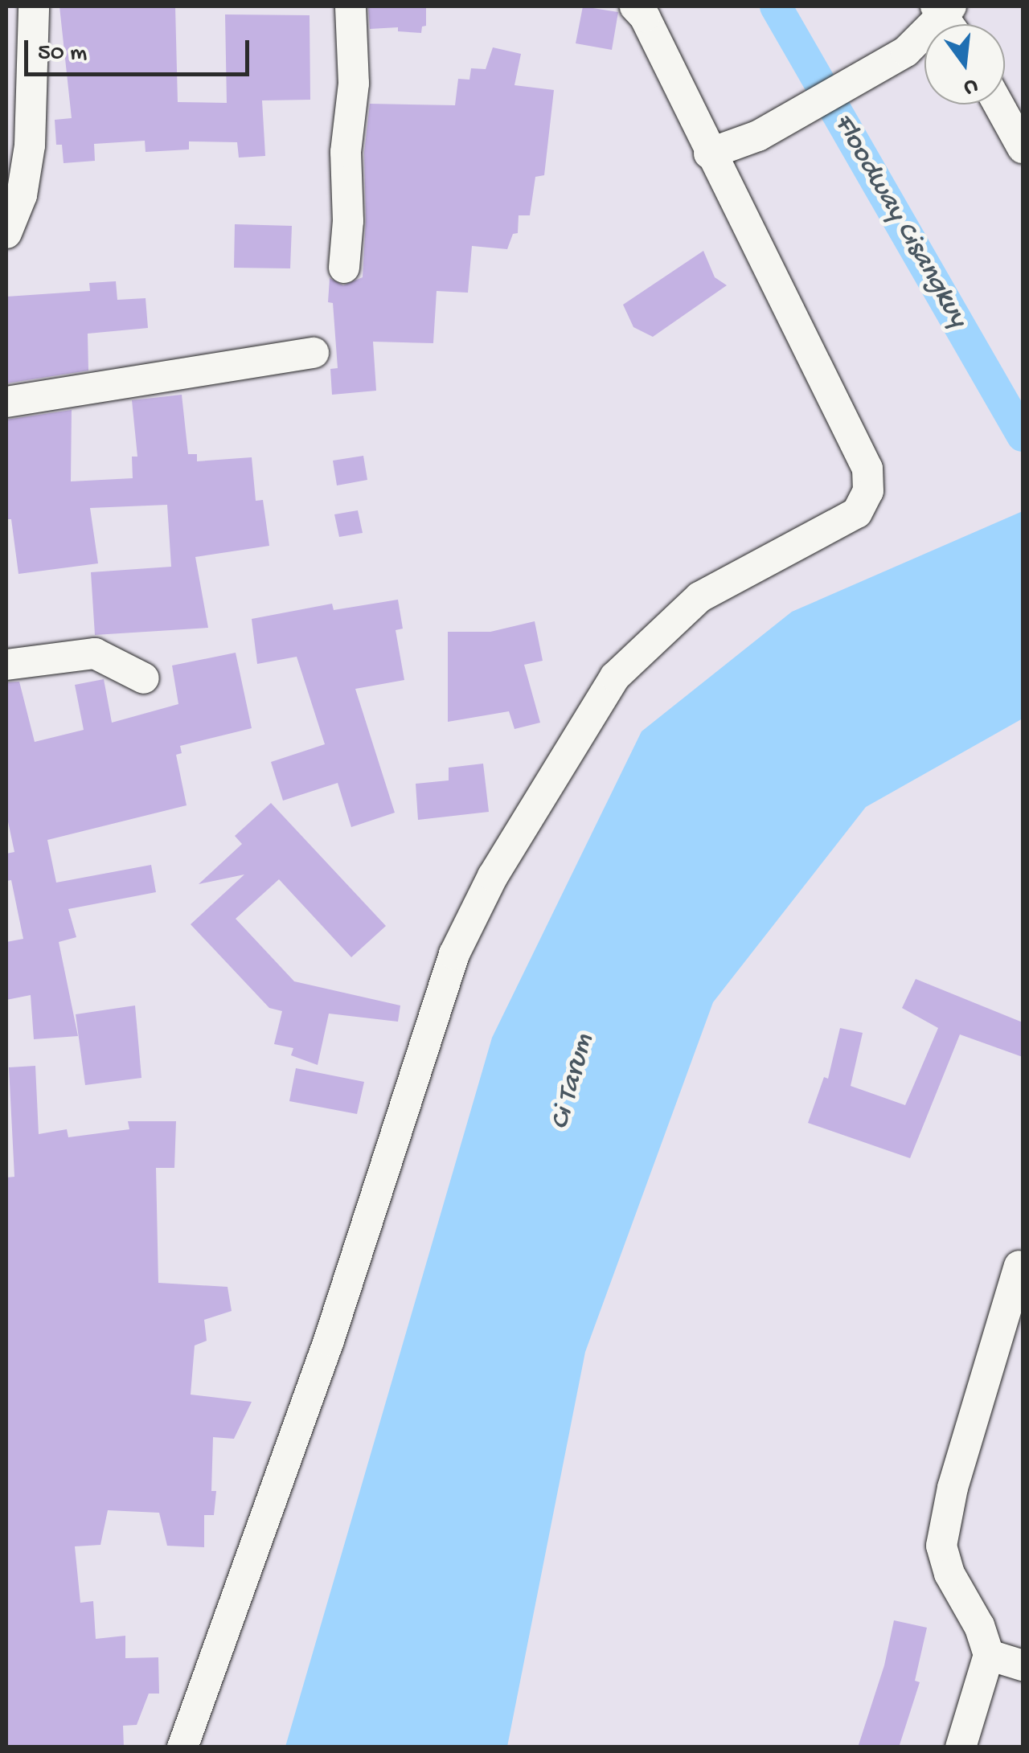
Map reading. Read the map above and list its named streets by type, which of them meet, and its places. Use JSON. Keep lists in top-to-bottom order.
{
  "water": ["Floodway Cisangkuy", "Ci Tarum"],
  "scale_bar": "50 m",
  "north": "bottom"
}
